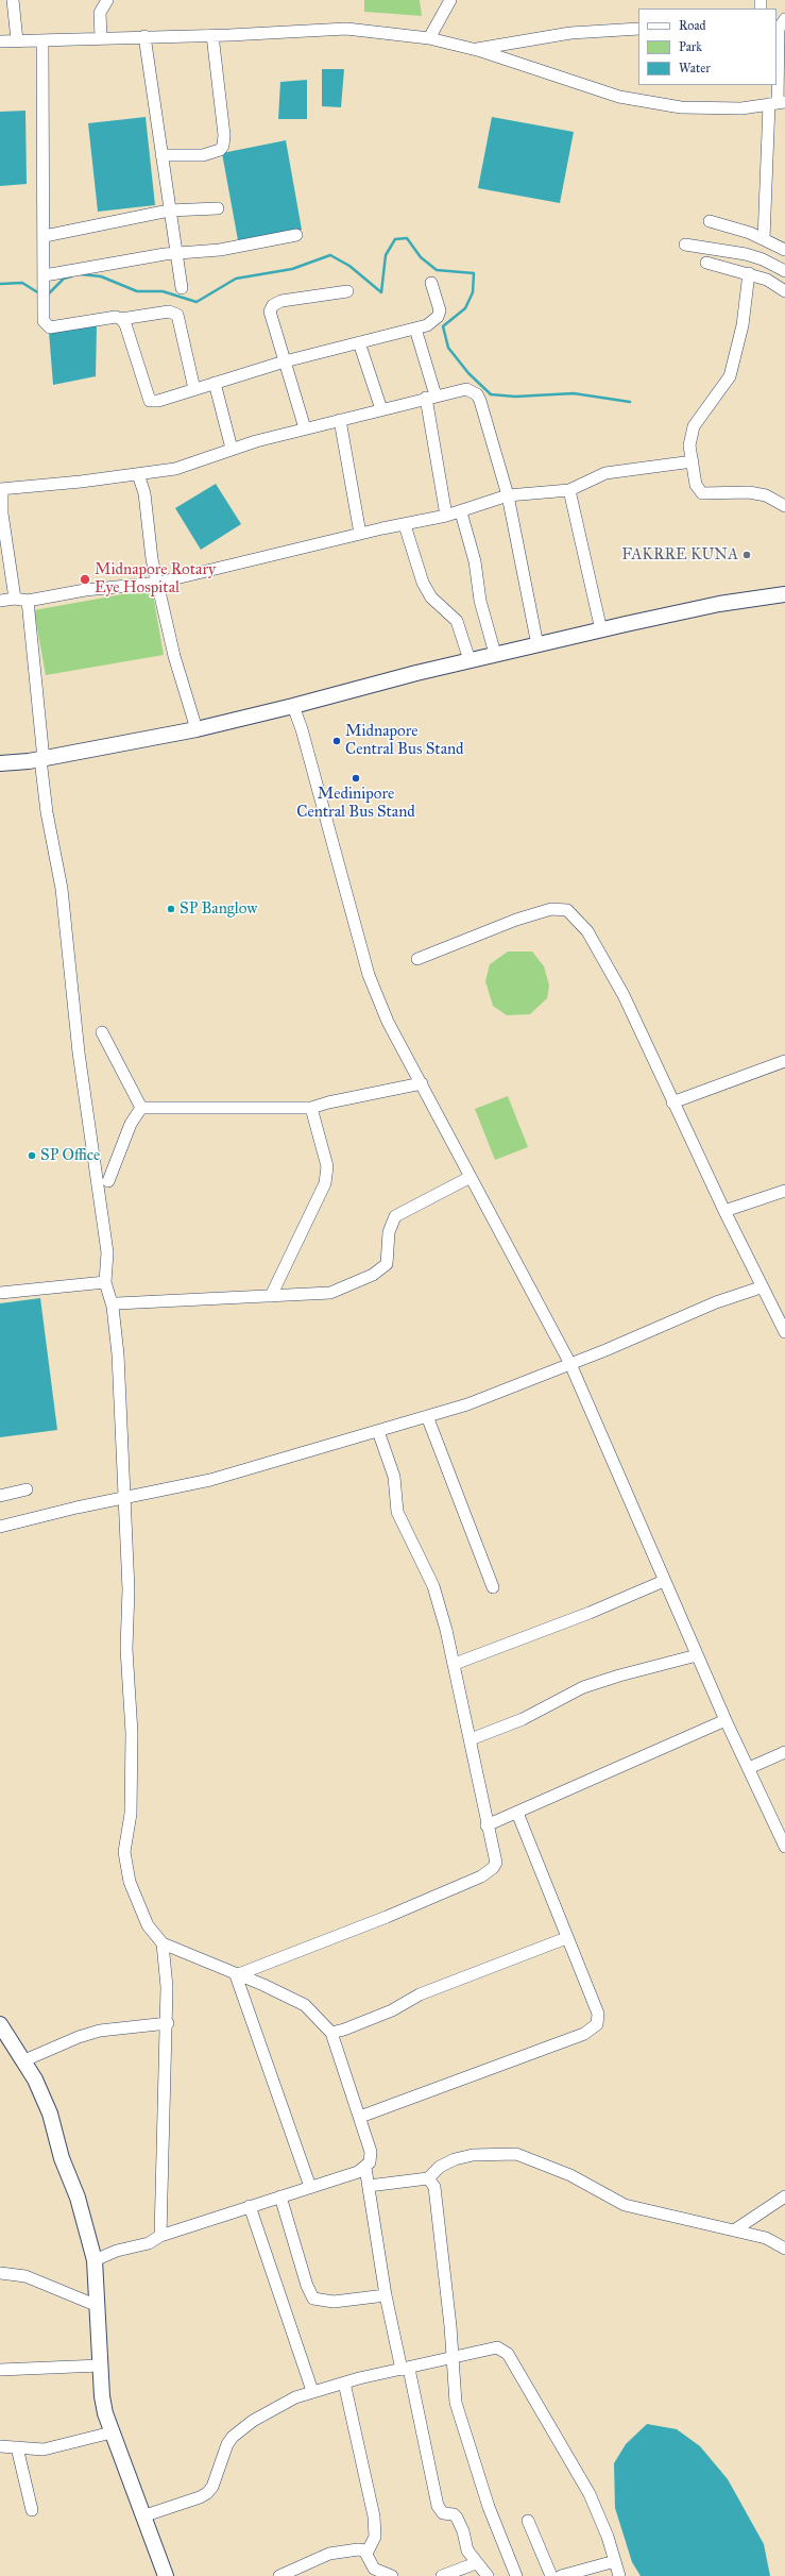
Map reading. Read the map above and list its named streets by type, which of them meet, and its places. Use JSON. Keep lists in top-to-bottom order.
{
  "places": [
    "FAKRRE KUNA",
    "Midnapore Rotary Eye Hospital",
    "Midnapore Central Bus Stand",
    "Medinipore Central Bus Stand",
    "SP Banglow",
    "SP Office"
  ],
  "legend": ["Road", "Park", "Water"]
}
